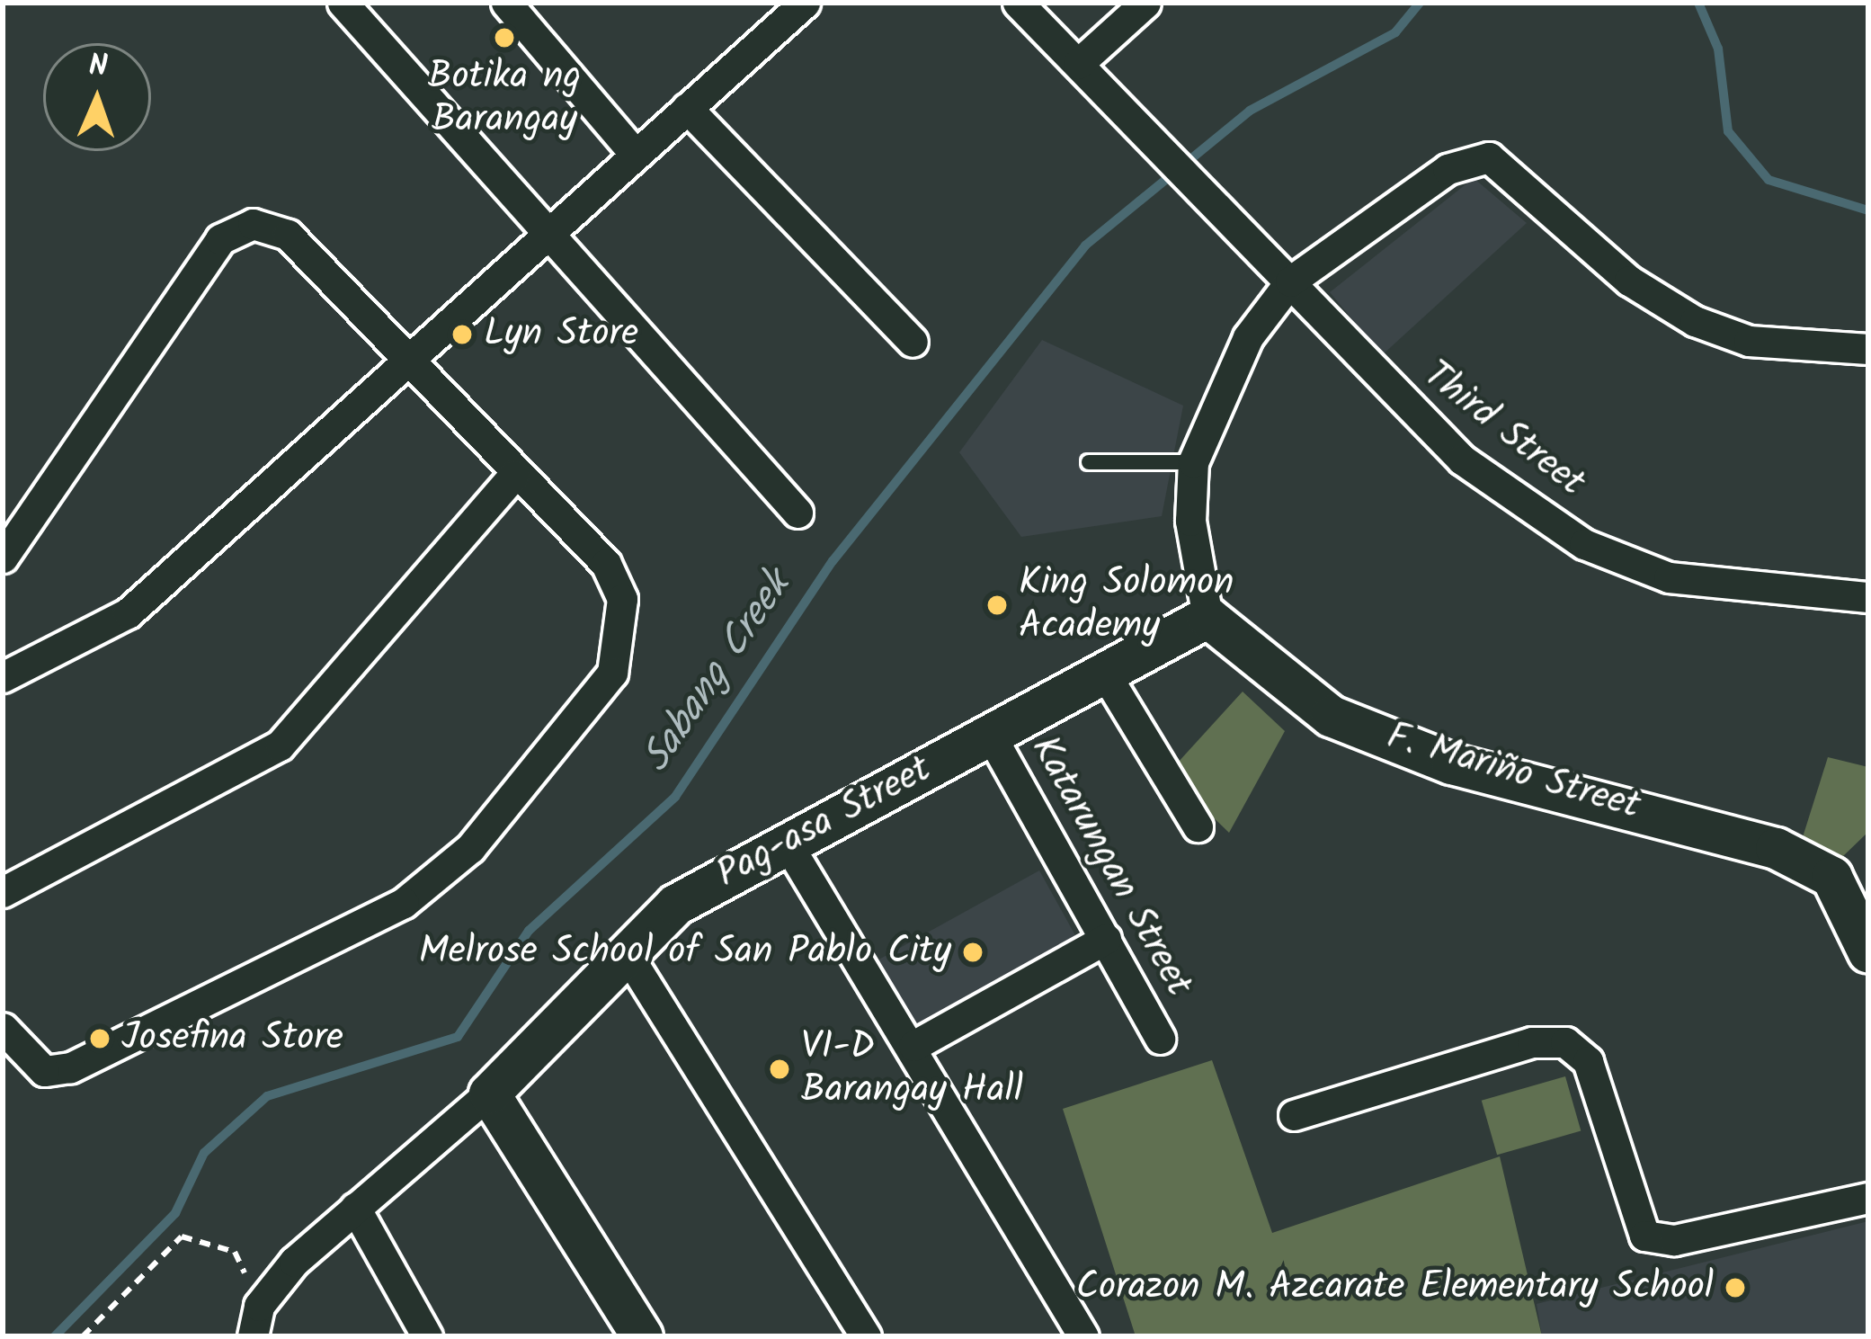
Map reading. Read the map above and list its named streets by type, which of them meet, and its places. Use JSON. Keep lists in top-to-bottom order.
{
  "streets": {
    "street": [
      "Third Street",
      "F. Mariño Street",
      "Pag-asa Street",
      "Katarungan Street"
    ]
  },
  "crossings": [
    ["F. Mariño Street", "Pag-asa Street"],
    ["Pag-asa Street", "Katarungan Street"]
  ],
  "water": ["Sabang Creek"],
  "places": [
    "Botika ng Barangay",
    "Lyn Store",
    "King Solomon Academy",
    "Melrose School of San Pablo City",
    "Josefina Store",
    "VI-D Barangay Hall",
    "Corazon M. Azcarate Elementary School"
  ],
  "north": "top"
}
